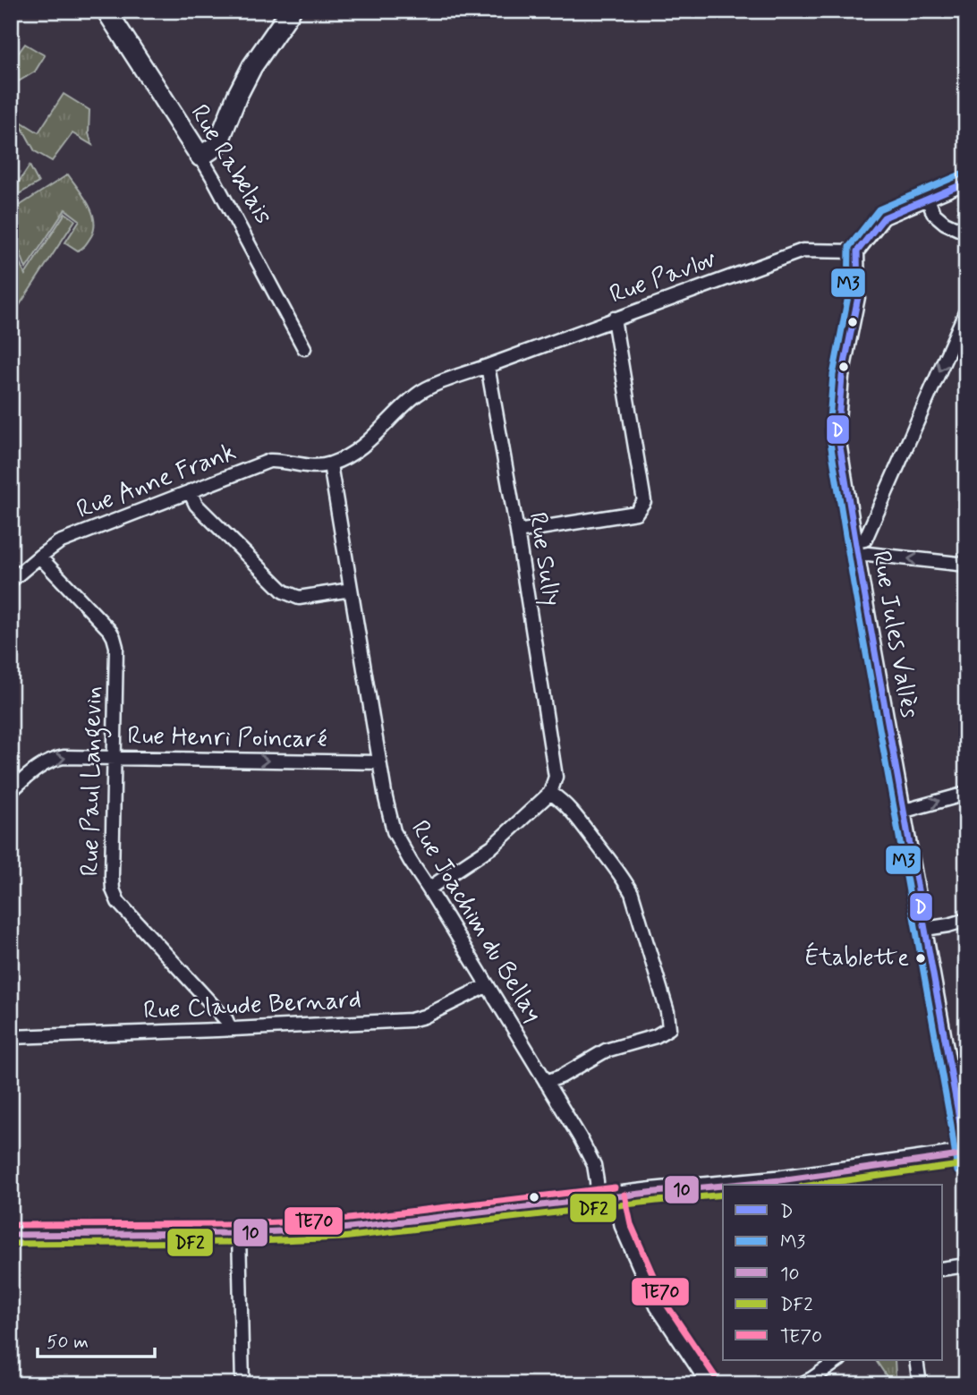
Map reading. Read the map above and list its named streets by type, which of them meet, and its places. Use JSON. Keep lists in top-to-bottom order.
{
  "streets": {
    "main road": ["Rue Rabelais"],
    "street": [
      "Rue Pavlov",
      "Rue Anne Frank",
      "Rue Sully",
      "Rue Jules Vallès",
      "Rue Henri Poincaré",
      "Rue Paul Langevin",
      "Rue Joachim du Bellay",
      "Rue Claude Bernard"
    ]
  },
  "crossings": [
    ["Rue Pavlov", "Rue Sully"],
    ["Rue Pavlov", "Rue Jules Vallès"],
    ["Rue Anne Frank", "Rue Paul Langevin"],
    ["Rue Anne Frank", "Rue Joachim du Bellay"],
    ["Rue Henri Poincaré", "Rue Paul Langevin"],
    ["Rue Henri Poincaré", "Rue Joachim du Bellay"],
    ["Rue Paul Langevin", "Rue Claude Bernard"],
    ["Rue Joachim du Bellay", "Rue Claude Bernard"]
  ],
  "one_way": ["Rue Henri Poincaré"],
  "places": ["Établette"],
  "lines": [
    "transit line M3",
    "transit line D",
    "transit line 10",
    "transit line DF2",
    "transit line TE70"
  ],
  "legend": [
    "D",
    "M3",
    "10",
    "DF2",
    "TE70"
  ],
  "scale_bar": "50 m"
}
